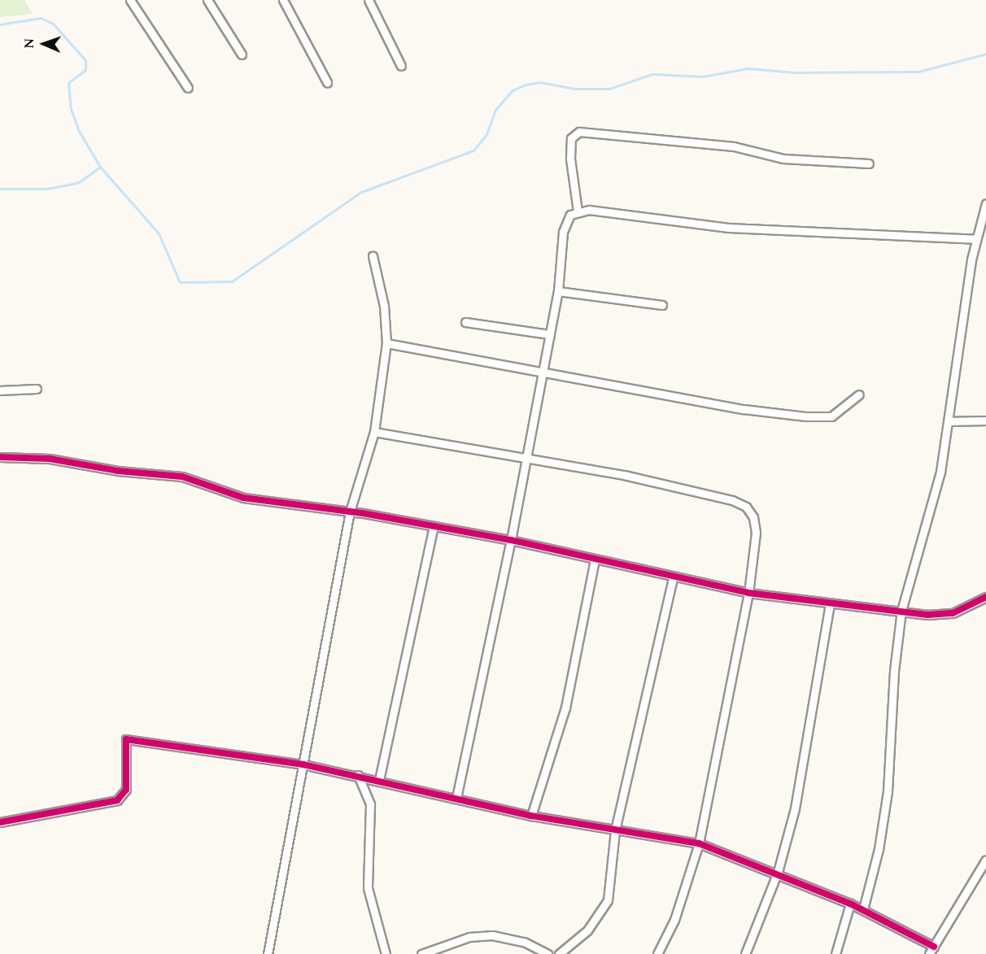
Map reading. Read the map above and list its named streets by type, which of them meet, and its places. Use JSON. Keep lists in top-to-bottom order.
{
  "north": "left"
}
